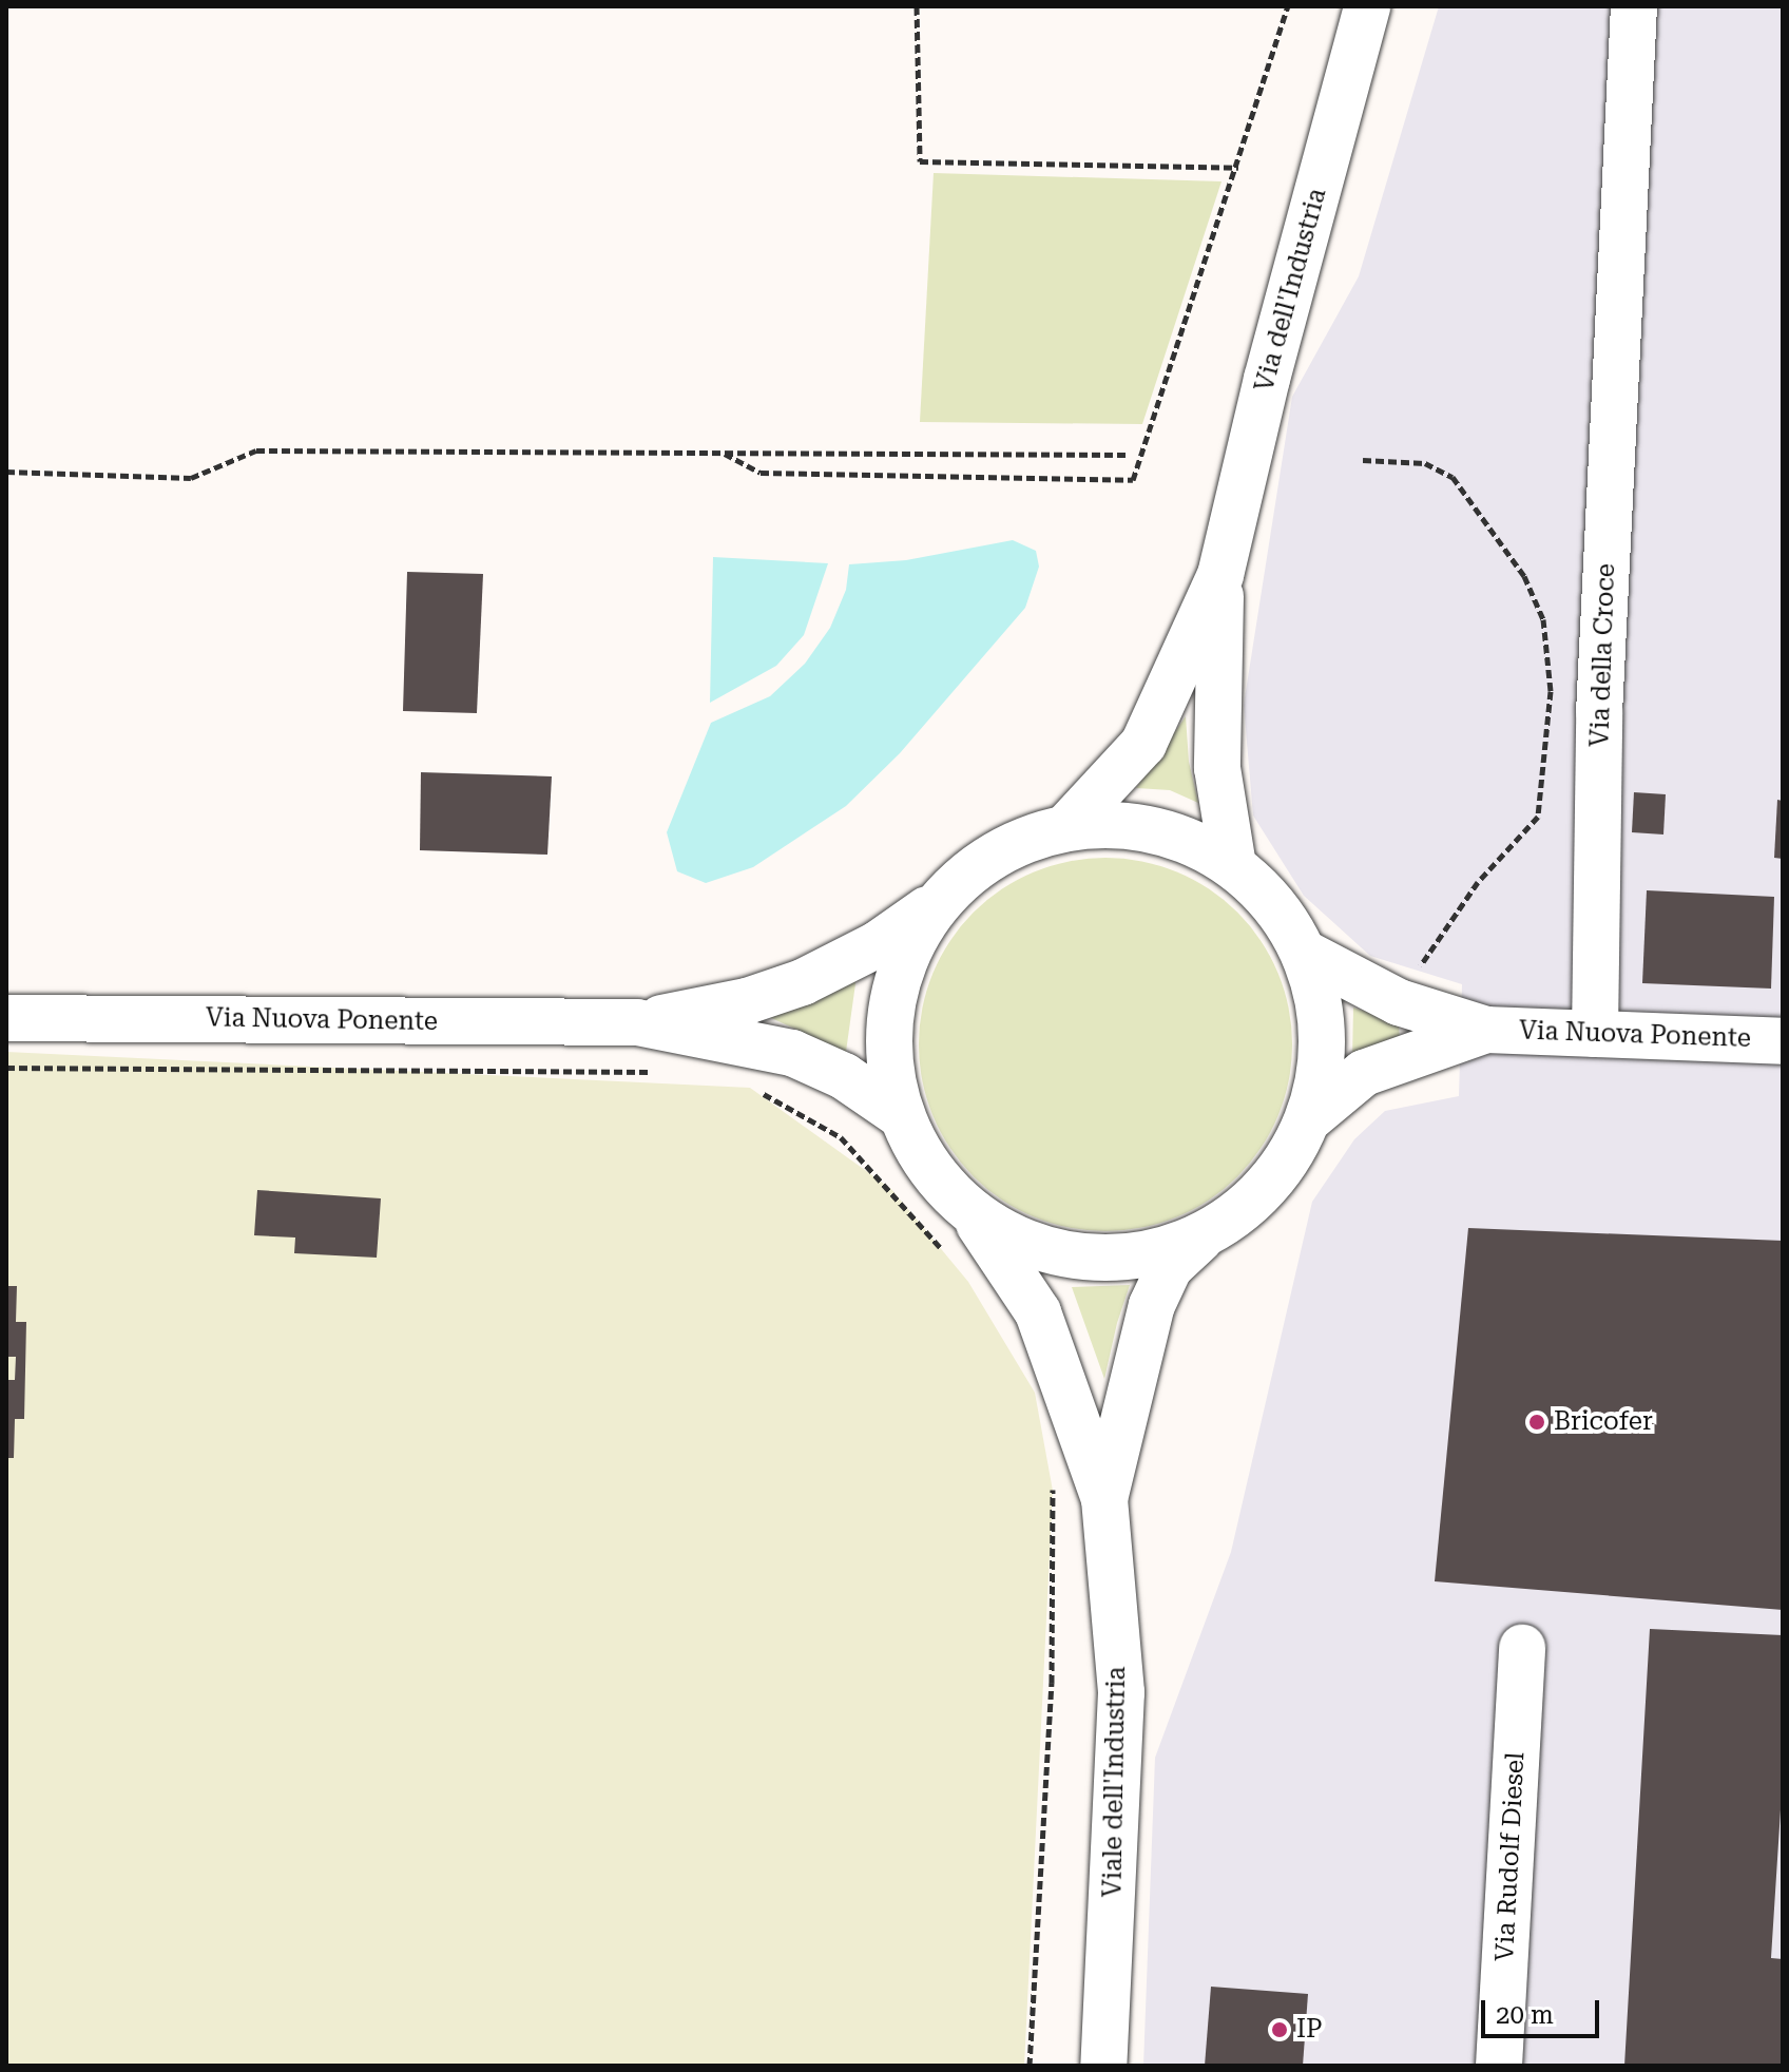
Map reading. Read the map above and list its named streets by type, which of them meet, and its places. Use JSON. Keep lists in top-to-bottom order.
{
  "streets": {
    "street": [
      "Via dell'Industria",
      "Via della Croce",
      "Via Nuova Ponente",
      "Viale dell'Industria",
      "Via Rudolf Diesel"
    ]
  },
  "crossings": [
    ["Via dell'Industria", "Via Nuova Ponente"],
    ["Via della Croce", "Via Nuova Ponente"]
  ],
  "places": ["Bricofer", "IP"],
  "scale_bar": "20 m"
}
